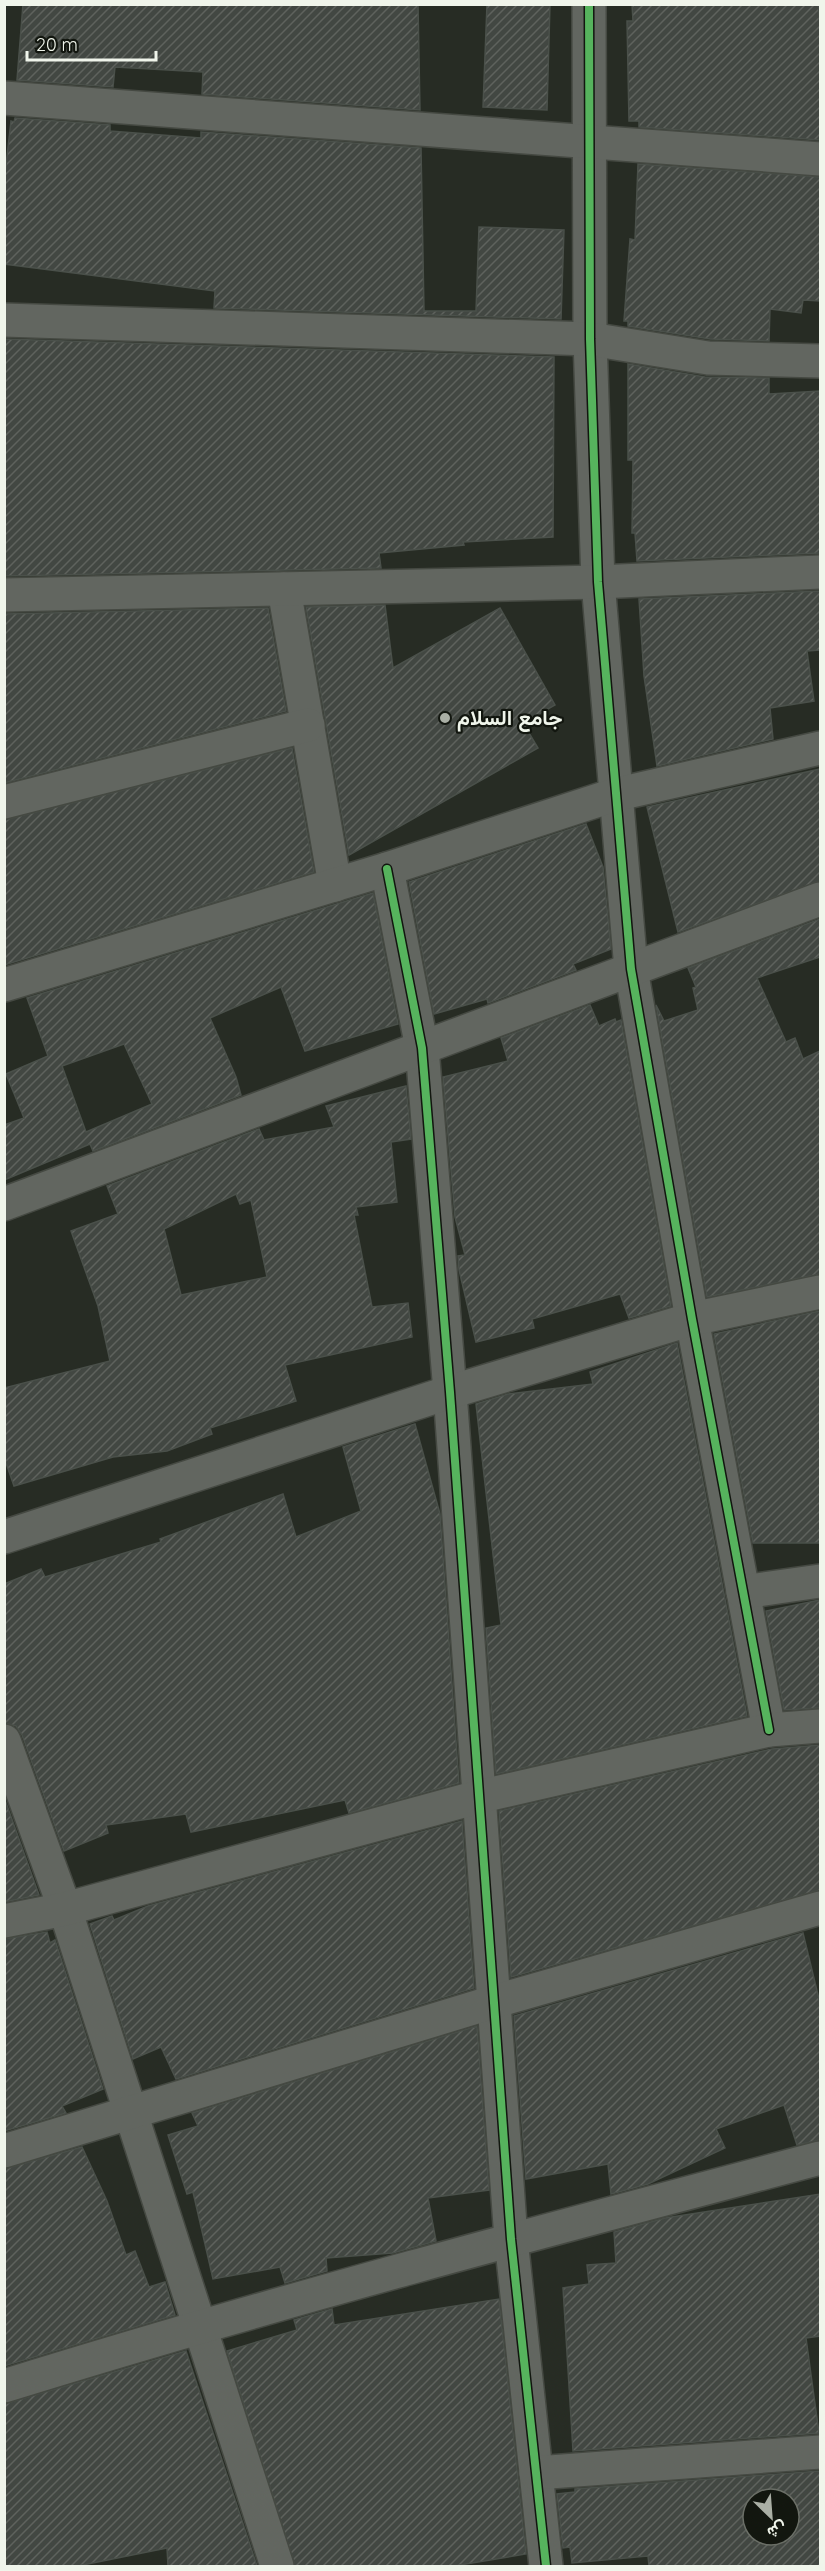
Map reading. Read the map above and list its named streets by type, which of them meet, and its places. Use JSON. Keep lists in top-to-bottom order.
{
  "places": ["جامع السلام"],
  "scale_bar": "20 m",
  "north": "bottom right"
}
